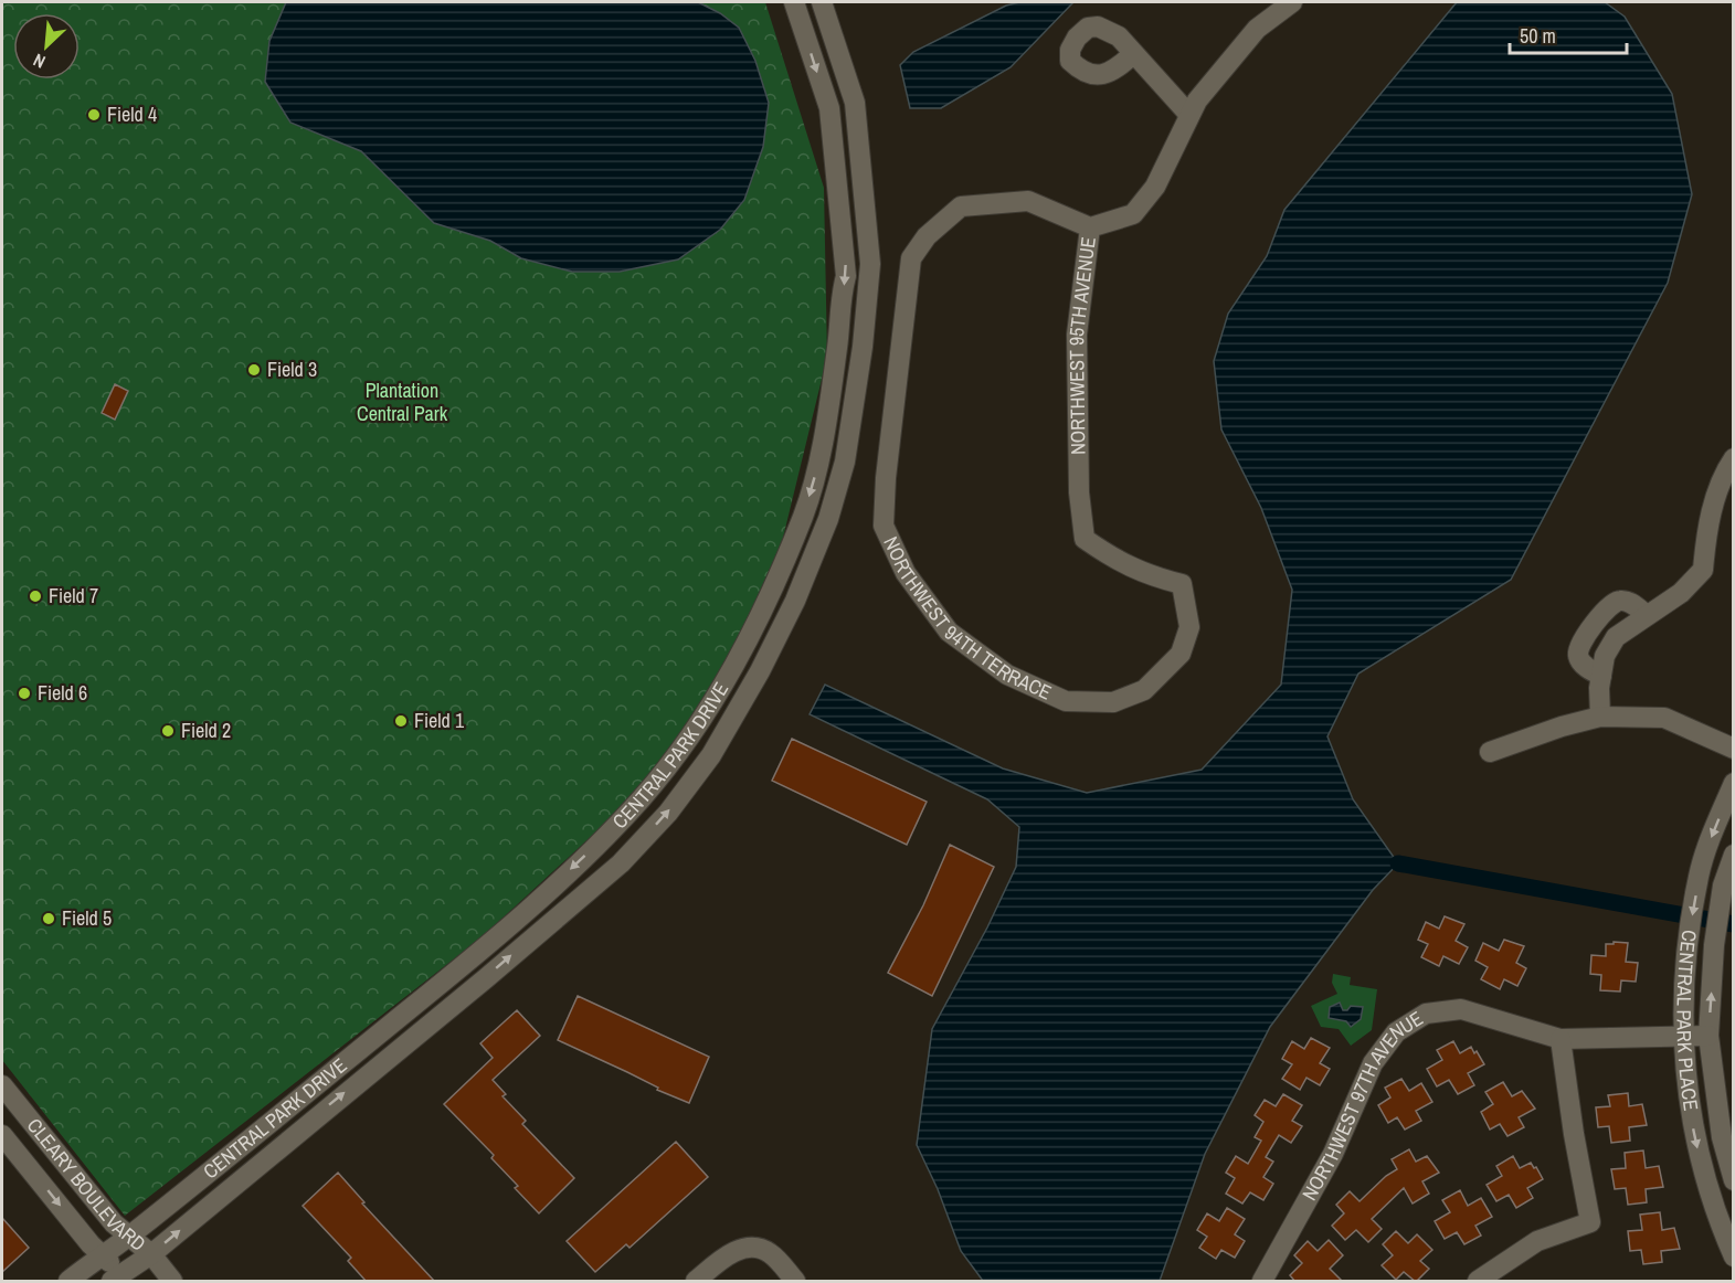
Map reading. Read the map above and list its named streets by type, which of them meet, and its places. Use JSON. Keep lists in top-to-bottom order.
{
  "streets": {
    "street": [
      "NORTHWEST 95TH AVENUE",
      "NORTHWEST 94TH TERRACE",
      "CENTRAL PARK DRIVE",
      "CENTRAL PARK PLACE",
      "NORTHWEST 97TH AVENUE",
      "CLEARY BOULEVARD"
    ]
  },
  "crossings": [
    ["NORTHWEST 95TH AVENUE", "NORTHWEST 94TH TERRACE"],
    ["CENTRAL PARK DRIVE", "CLEARY BOULEVARD"],
    ["CENTRAL PARK PLACE", "NORTHWEST 97TH AVENUE"]
  ],
  "parks": ["Plantation Central Park"],
  "places": [
    "Field 4",
    "Field 3",
    "Field 7",
    "Field 6",
    "Field 1",
    "Field 2",
    "Field 5"
  ],
  "scale_bar": "50 m",
  "north": "bottom left"
}
